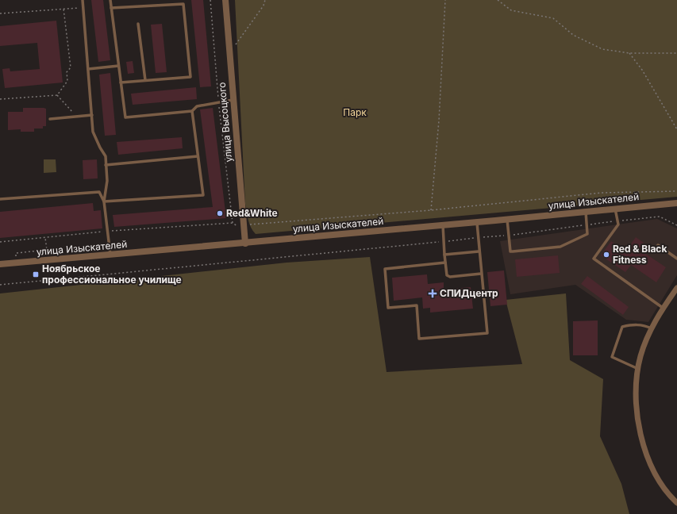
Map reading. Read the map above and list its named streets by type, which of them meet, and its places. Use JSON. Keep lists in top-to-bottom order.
{
  "streets": {
    "street": ["улица Высоцкого", "улица Изыскателей"]
  },
  "crossings": [
    ["улица Высоцкого", "улица Изыскателей"]
  ],
  "parks": ["Парк"],
  "places": {
    "other": ["Red&White", "Red & Black Fitness"],
    "transit": ["Ноябрьское профессиональное училище"],
    "health": ["СПИДцентр"]
  }
}
